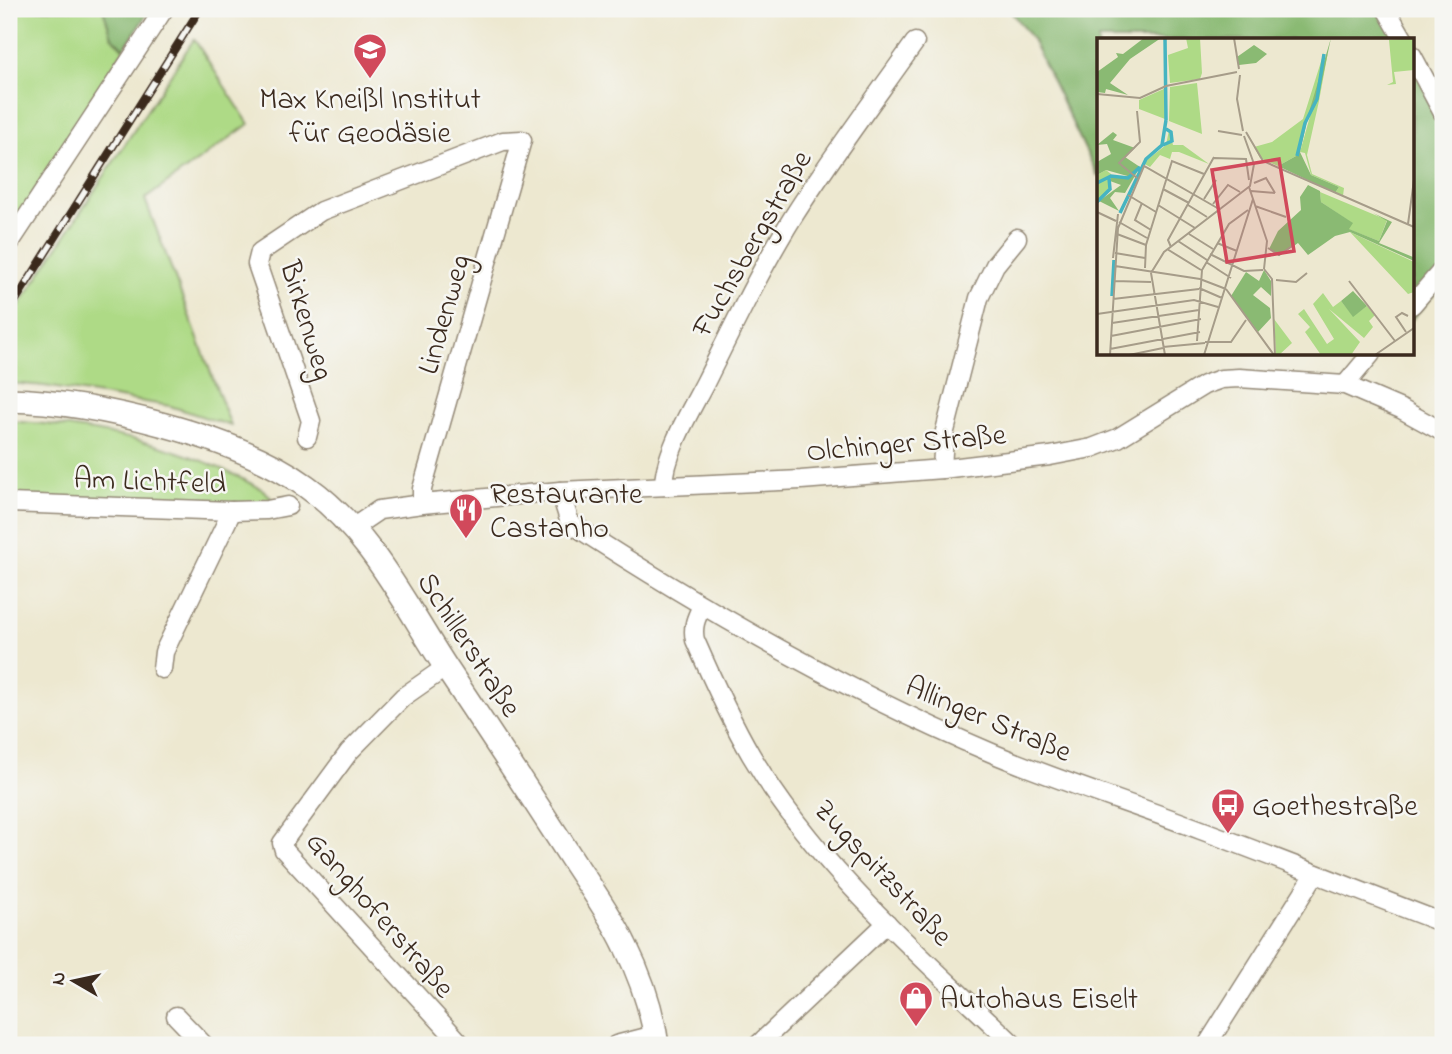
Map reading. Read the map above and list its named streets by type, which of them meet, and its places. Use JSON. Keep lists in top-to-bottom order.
{
  "streets": {
    "main road": ["Schillerstraße"],
    "street": [
      "Fuchsbergstraße",
      "Lindenweg",
      "Birkenweg",
      "Olchinger Straße",
      "Am Lichtfeld",
      "Allinger Straße",
      "Zugspitzstraße",
      "Ganghoferstraße"
    ]
  },
  "crossings": [
    ["Fuchsbergstraße", "Olchinger Straße"],
    ["Lindenweg", "Birkenweg"],
    ["Lindenweg", "Olchinger Straße"],
    ["Olchinger Straße", "Schillerstraße"],
    ["Olchinger Straße", "Allinger Straße"],
    ["Schillerstraße", "Ganghoferstraße"],
    ["Allinger Straße", "Zugspitzstraße"]
  ],
  "places": {
    "school or university": ["Max Kneißl Institut für Geodäsie"],
    "restaurant": ["Restaurante Castanho"],
    "bus stop": ["Goethestraße"],
    "shop": ["Autohaus Eiselt"]
  },
  "north": "left"
}
